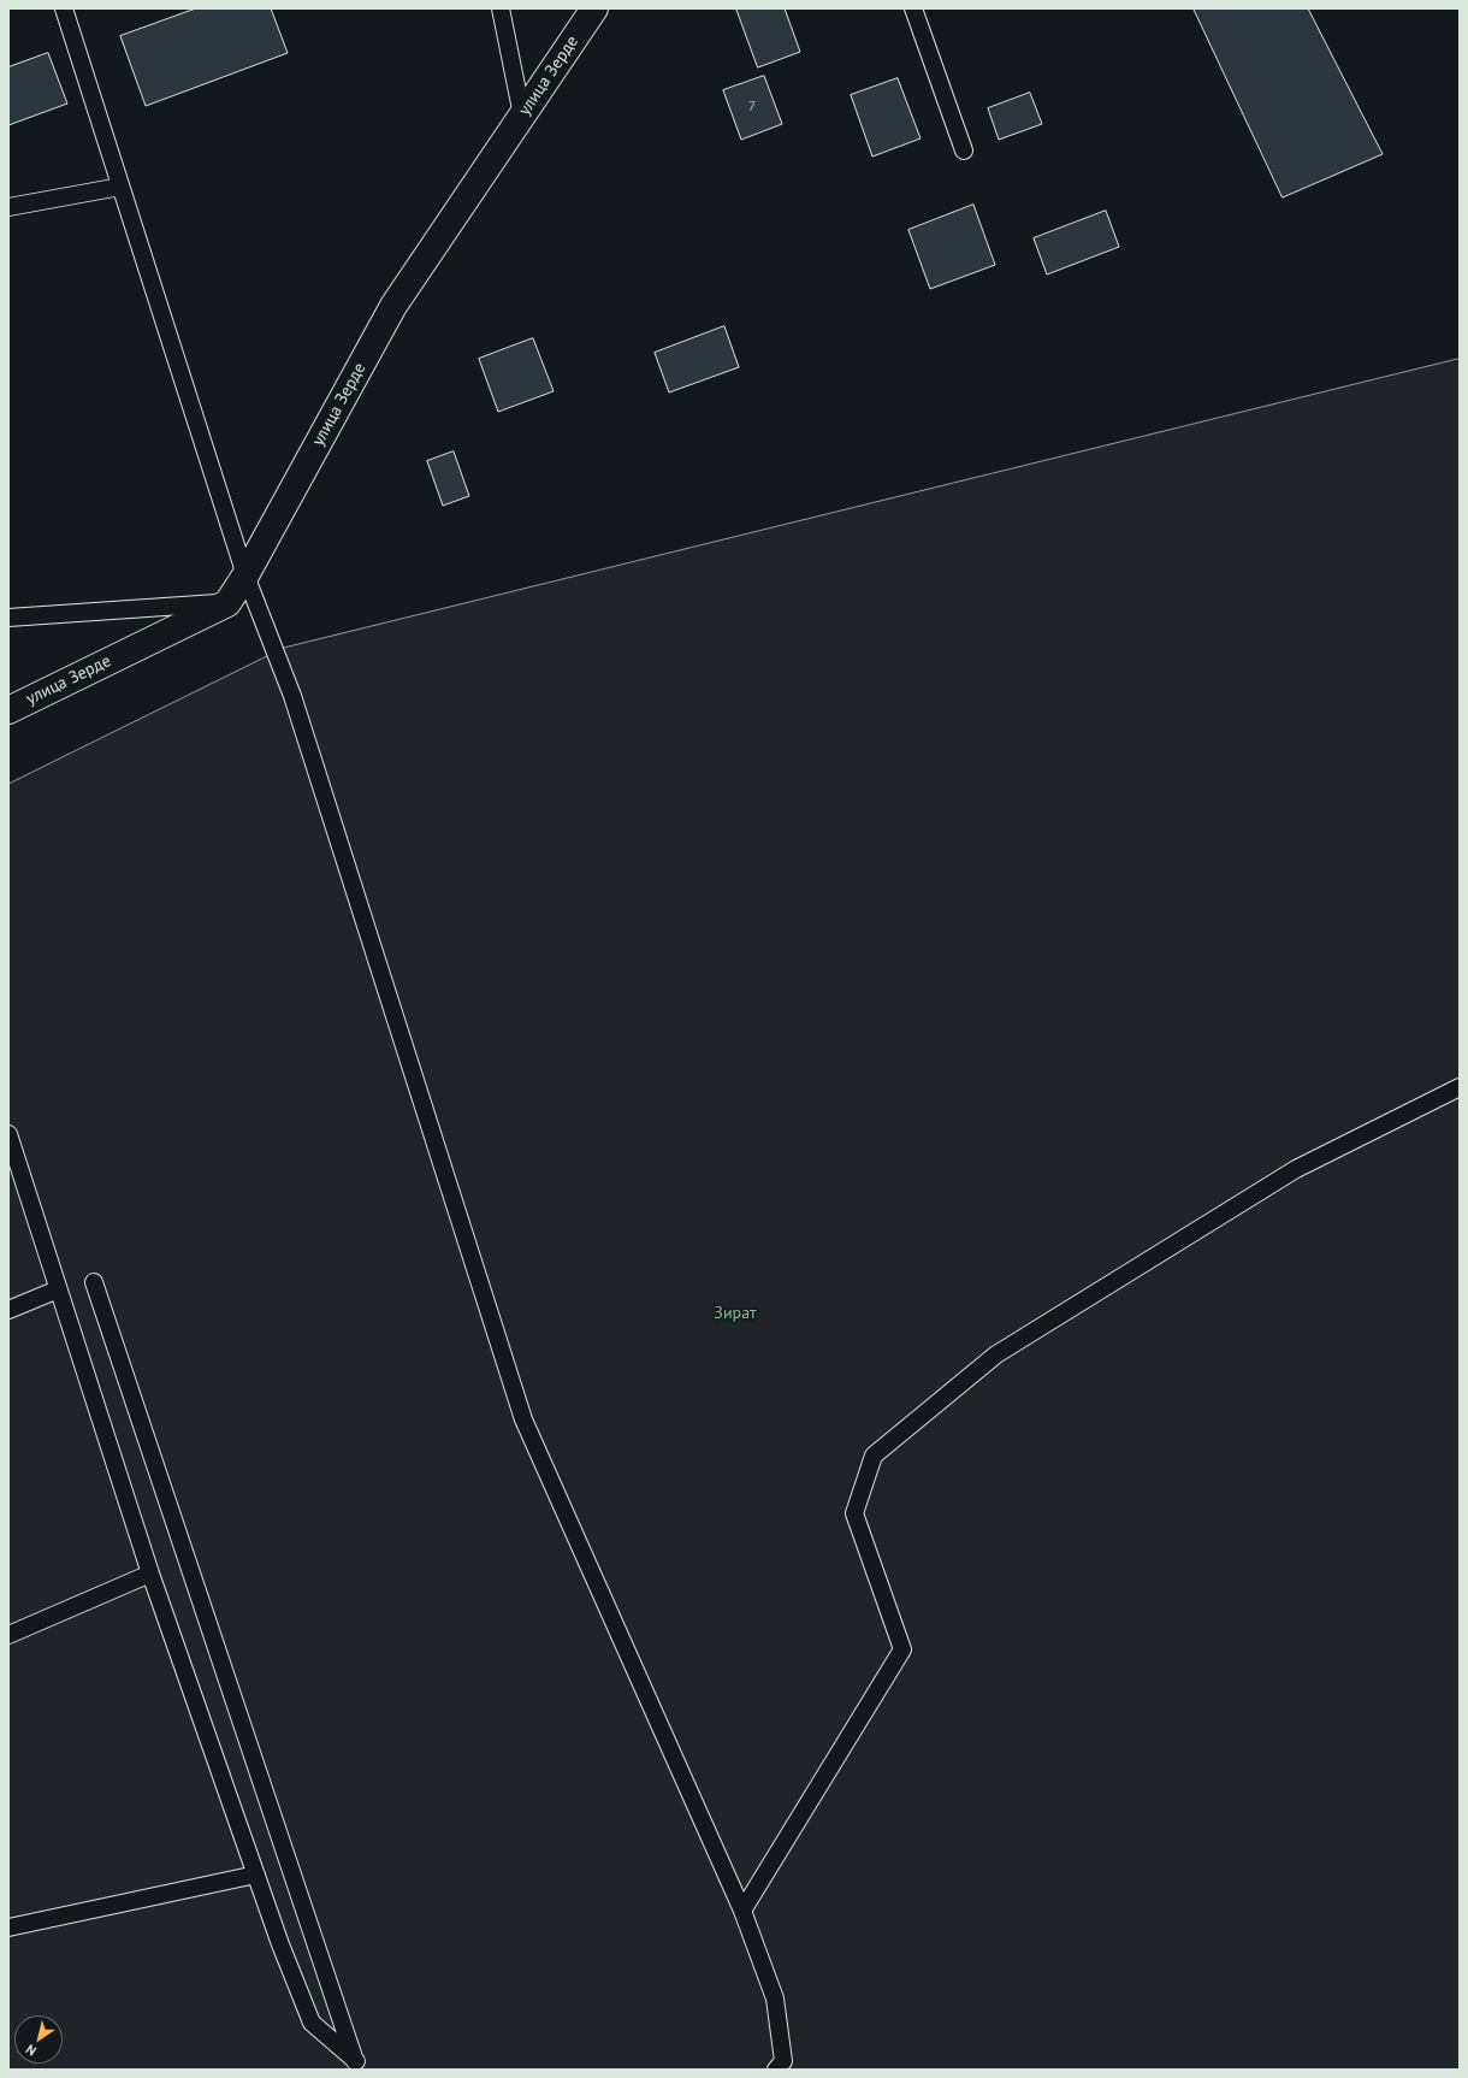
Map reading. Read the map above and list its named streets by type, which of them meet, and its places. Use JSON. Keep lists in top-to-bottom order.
{
  "streets": {
    "street": ["улица Зерде"]
  },
  "parks": ["Зират"],
  "house_numbers": ["7"],
  "north": "bottom left"
}
